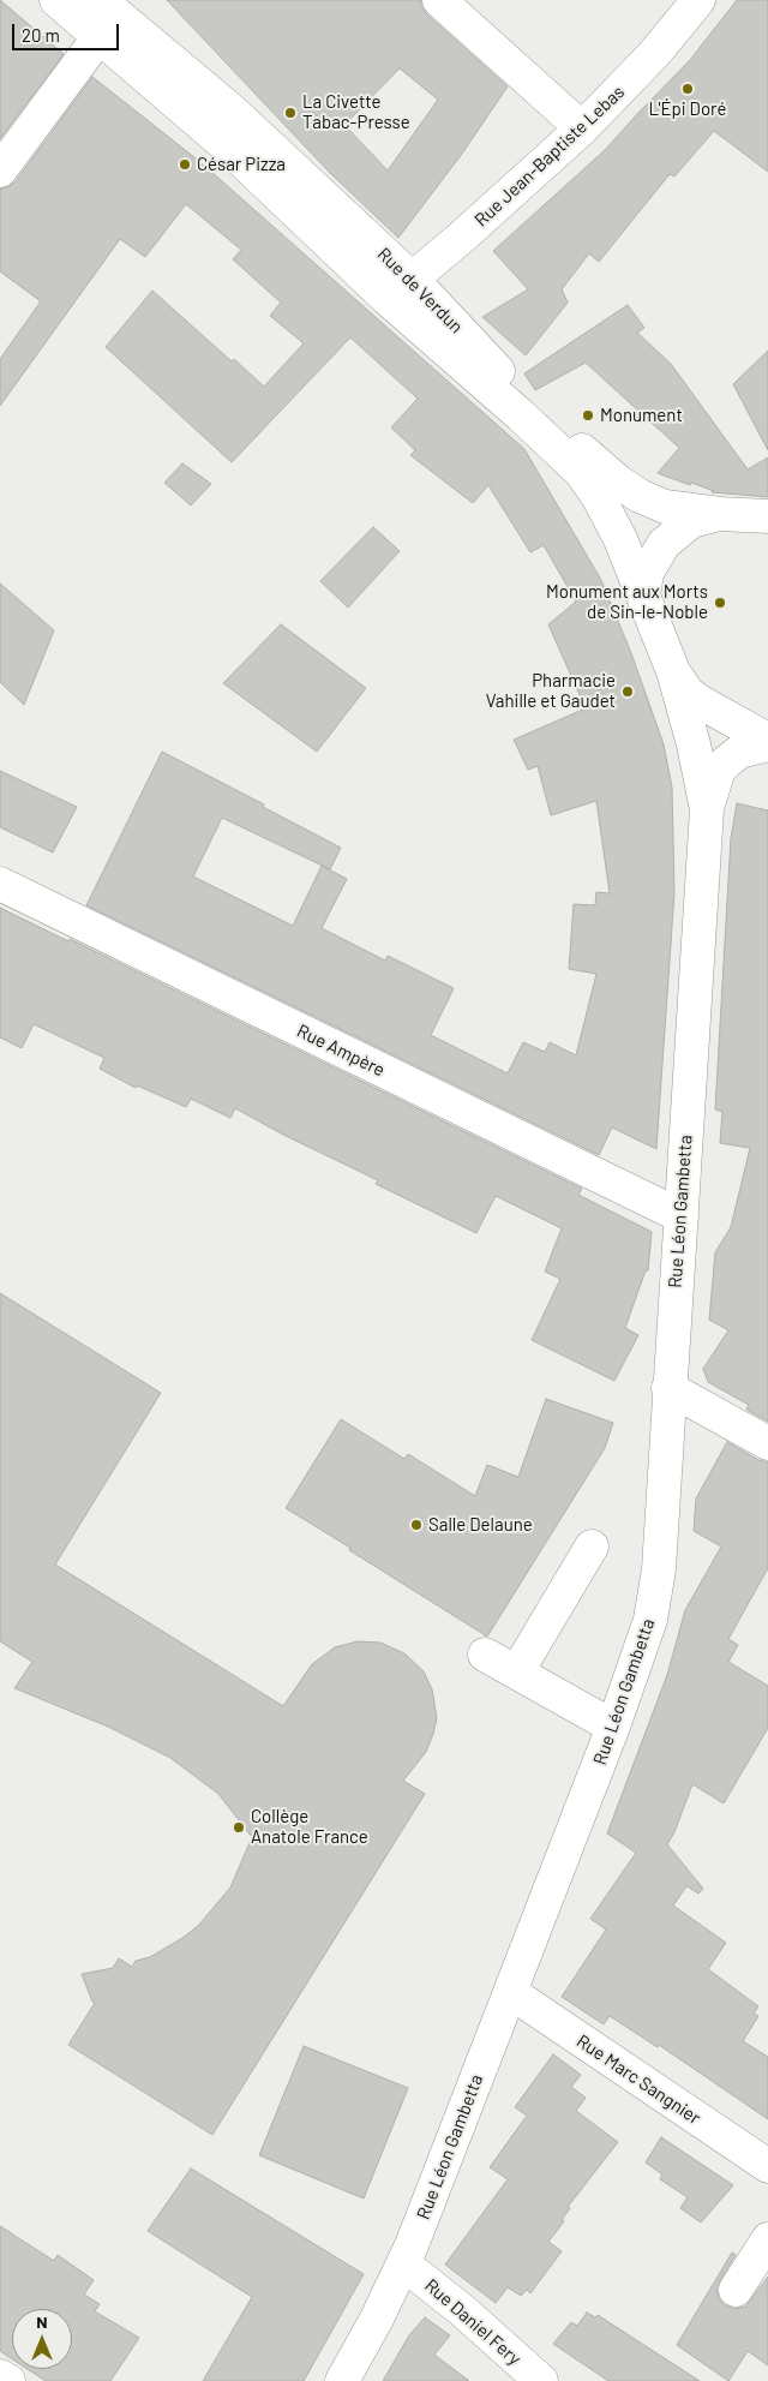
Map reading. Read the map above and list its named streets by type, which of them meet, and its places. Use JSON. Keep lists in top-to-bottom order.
{
  "streets": {
    "street": [
      "Rue Jean-Baptiste Lebas",
      "Rue de Verdun",
      "Rue Ampère",
      "Rue Léon Gambetta",
      "Rue Marc Sangnier",
      "Rue Daniel Fery"
    ]
  },
  "crossings": [
    ["Rue Jean-Baptiste Lebas", "Rue de Verdun"],
    ["Rue de Verdun", "Rue Léon Gambetta"],
    ["Rue Ampère", "Rue Léon Gambetta"],
    ["Rue Léon Gambetta", "Rue Marc Sangnier"],
    ["Rue Léon Gambetta", "Rue Daniel Fery"]
  ],
  "places": [
    "L'Épi Doré",
    "La Civette Tabac-Presse",
    "César Pizza",
    "Monument",
    "Monument aux Morts de Sin-le-Noble",
    "Pharmacie Vahille et Gaudet",
    "Salle Delaune",
    "Collège Anatole France"
  ],
  "scale_bar": "20 m",
  "north": "top"
}
